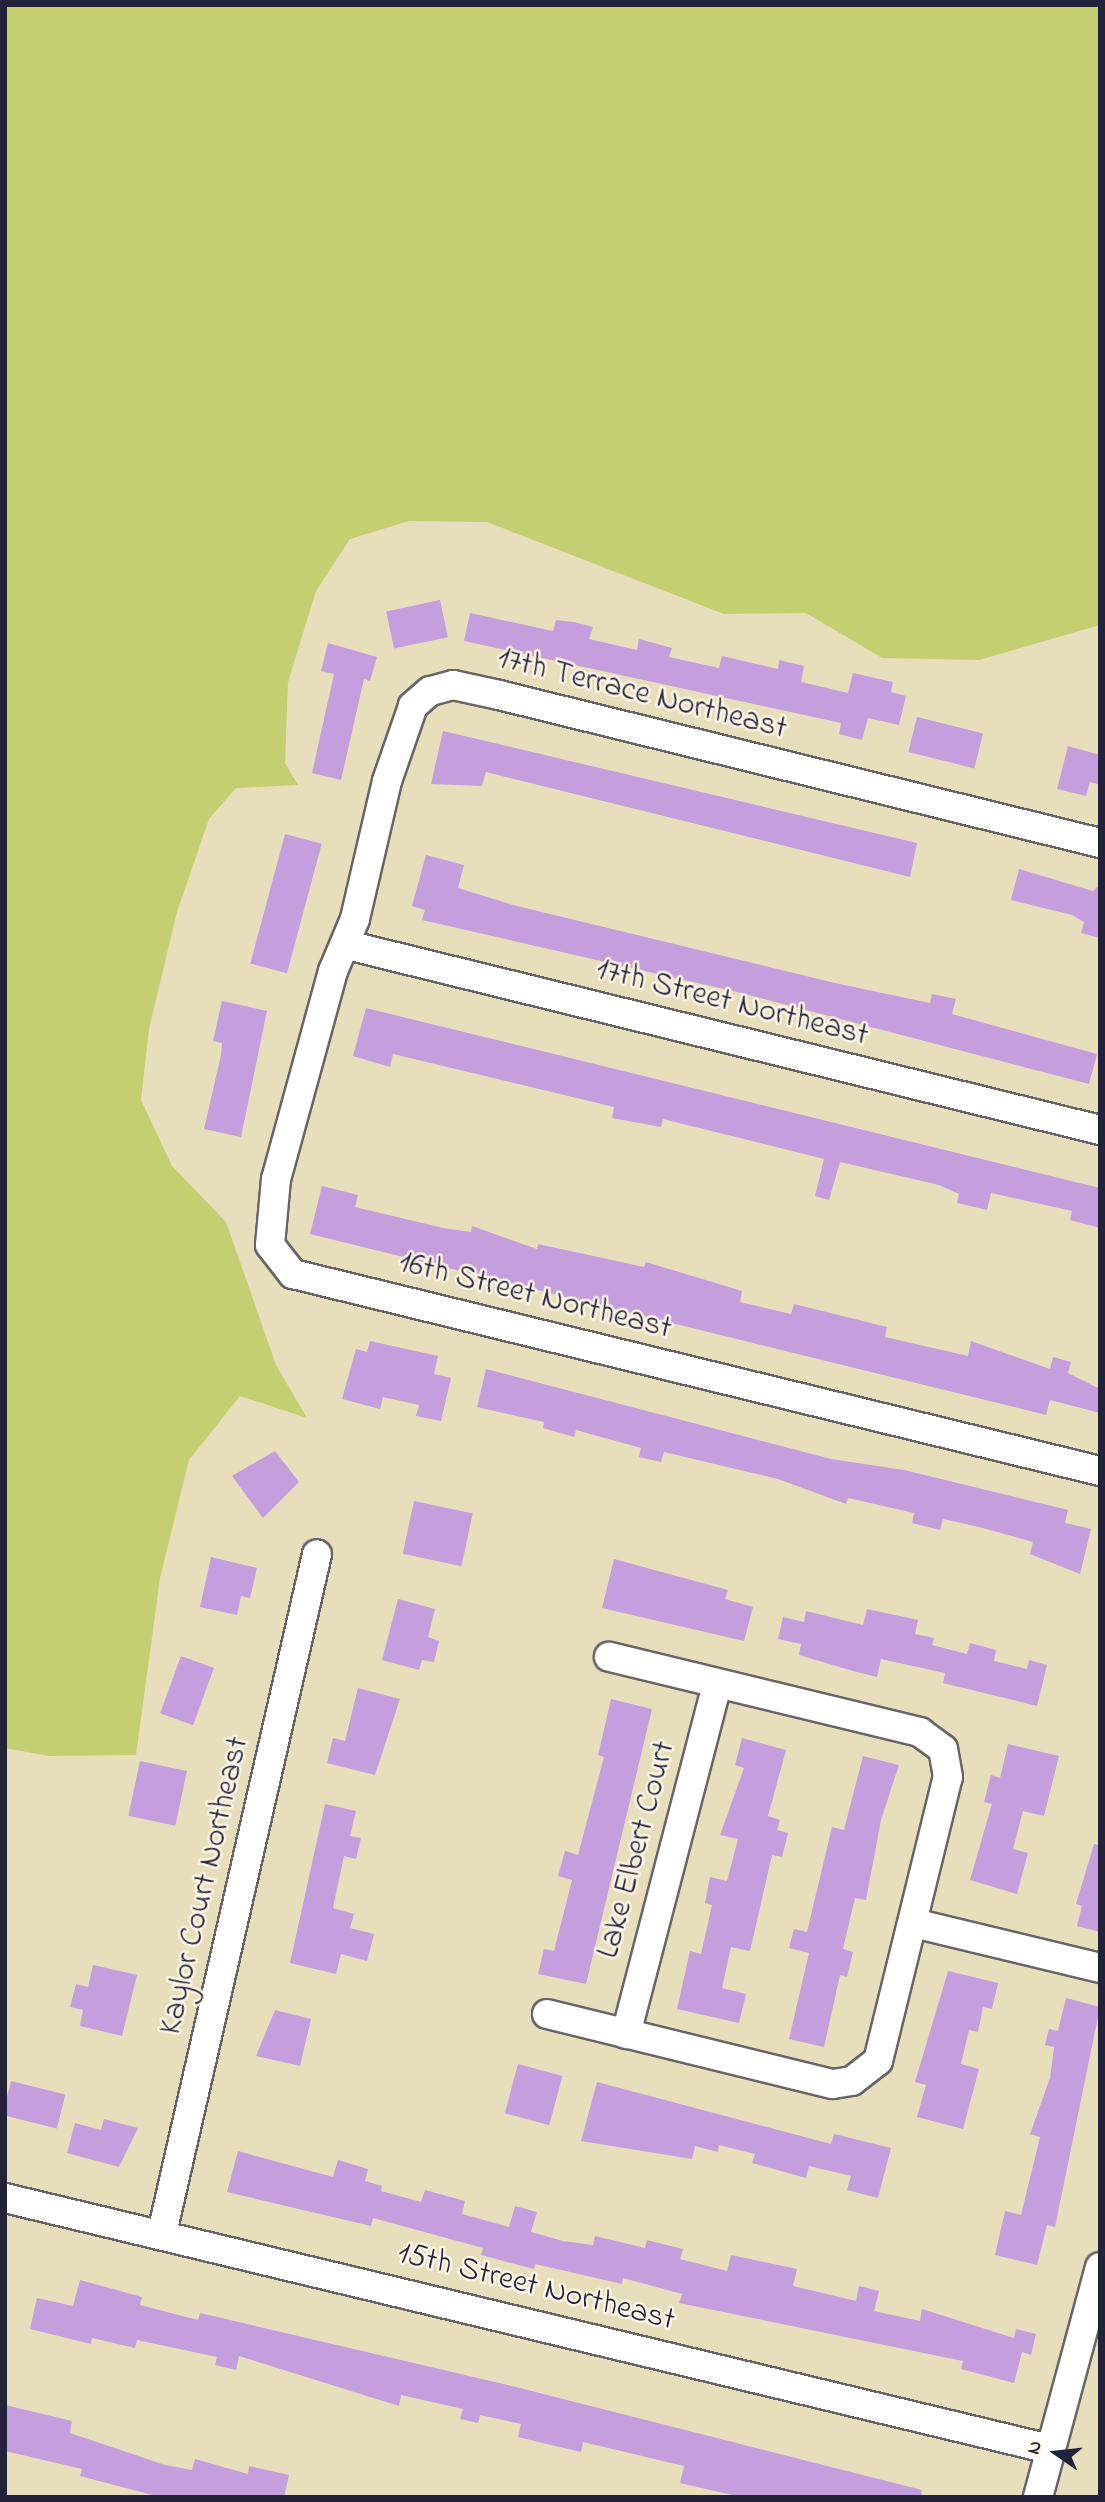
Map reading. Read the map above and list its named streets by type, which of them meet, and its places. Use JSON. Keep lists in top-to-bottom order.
{
  "streets": {
    "street": [
      "17th Terrace Northeast",
      "17th Street Northeast",
      "16th Street Northeast",
      "Lake Elbert Court",
      "Kaylor Court Northeast",
      "15th Street Northeast"
    ]
  },
  "crossings": [
    ["17th Terrace Northeast", "17th Street Northeast"],
    ["17th Terrace Northeast", "16th Street Northeast"],
    ["17th Street Northeast", "16th Street Northeast"],
    ["Kaylor Court Northeast", "15th Street Northeast"]
  ],
  "north": "left"
}
